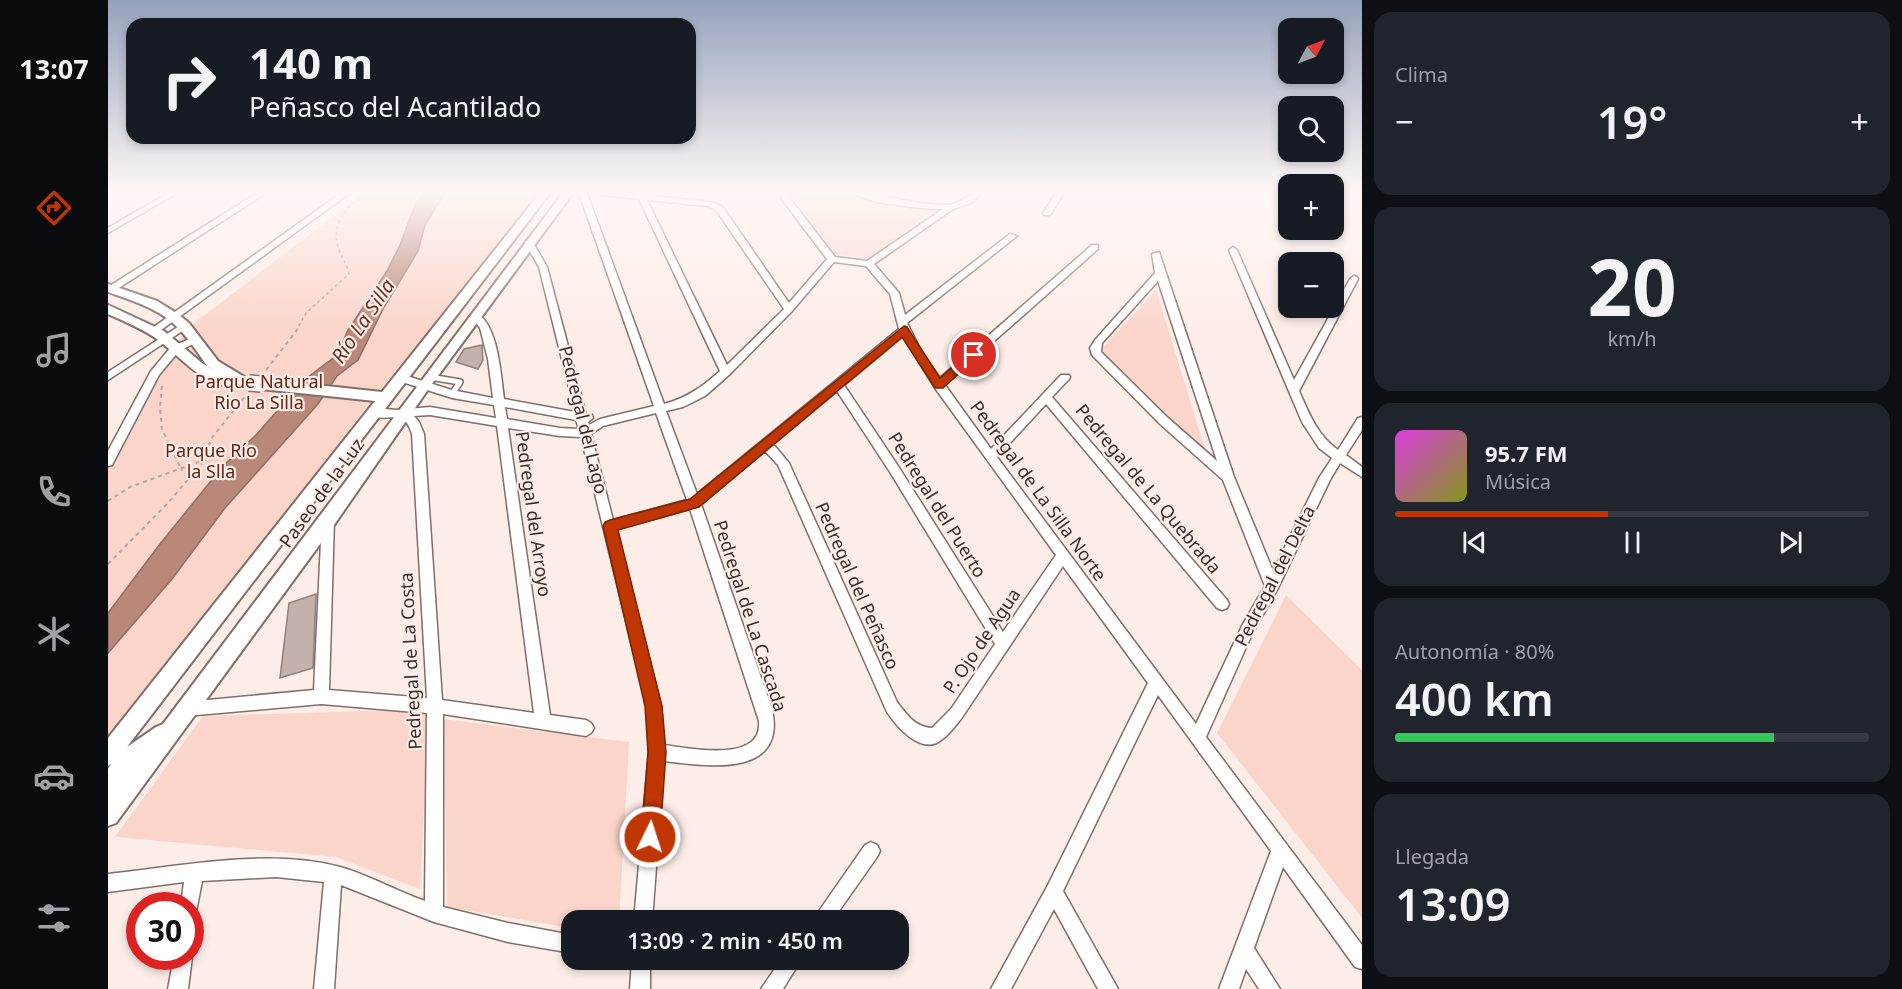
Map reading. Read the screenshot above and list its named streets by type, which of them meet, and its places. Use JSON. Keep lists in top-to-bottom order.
{
  "streets": {
    "street": [
      "Pedregal del Lago",
      "Pedregal de La Quebrada",
      "Pedregal de La Silla Norte",
      "Paseo de la Luz",
      "Pedregal del Puerto",
      "Pedregal del Arroyo",
      "Pedregal del Delta",
      "Pedregal del Peñasco",
      "Pedregal de La Cascada",
      "P. Ojo de Agua",
      "Pedregal de La Costa"
    ]
  },
  "crossings": [
    ["Pedregal del Lago", "Paseo de la Luz"],
    ["Pedregal del Lago", "Pedregal de La Cascada"],
    ["Pedregal de La Silla Norte", "Pedregal del Delta"],
    ["Pedregal de La Silla Norte", "P. Ojo de Agua"],
    ["Paseo de la Luz", "Pedregal del Arroyo"],
    ["Paseo de la Luz", "Pedregal de La Costa"],
    ["Pedregal del Puerto", "P. Ojo de Agua"],
    ["Pedregal del Peñasco", "P. Ojo de Agua"]
  ],
  "water": ["Río La Silla"],
  "parks": ["Parque Natural Rio La Silla", "Parque Río la Slla"],
  "north": "top right",
  "page": {
    "tabs": "13:07",
    "tile": [
      "Clima",
      ["20", "km/h"],
      ["Autonomía · 80%", "400 km"],
      ["Llegada", "13:09"]
    ],
    "map_buttons": ["+", "−"],
    "turn": ["140 m", "Peñasco del Acantilado"],
    "heat": ["−", "19°", "+"],
    "song": ["95.7 FM", "Música"],
    "limit": "30",
    "trip": "13:09 · 2 min · 450 m"
  }
}
